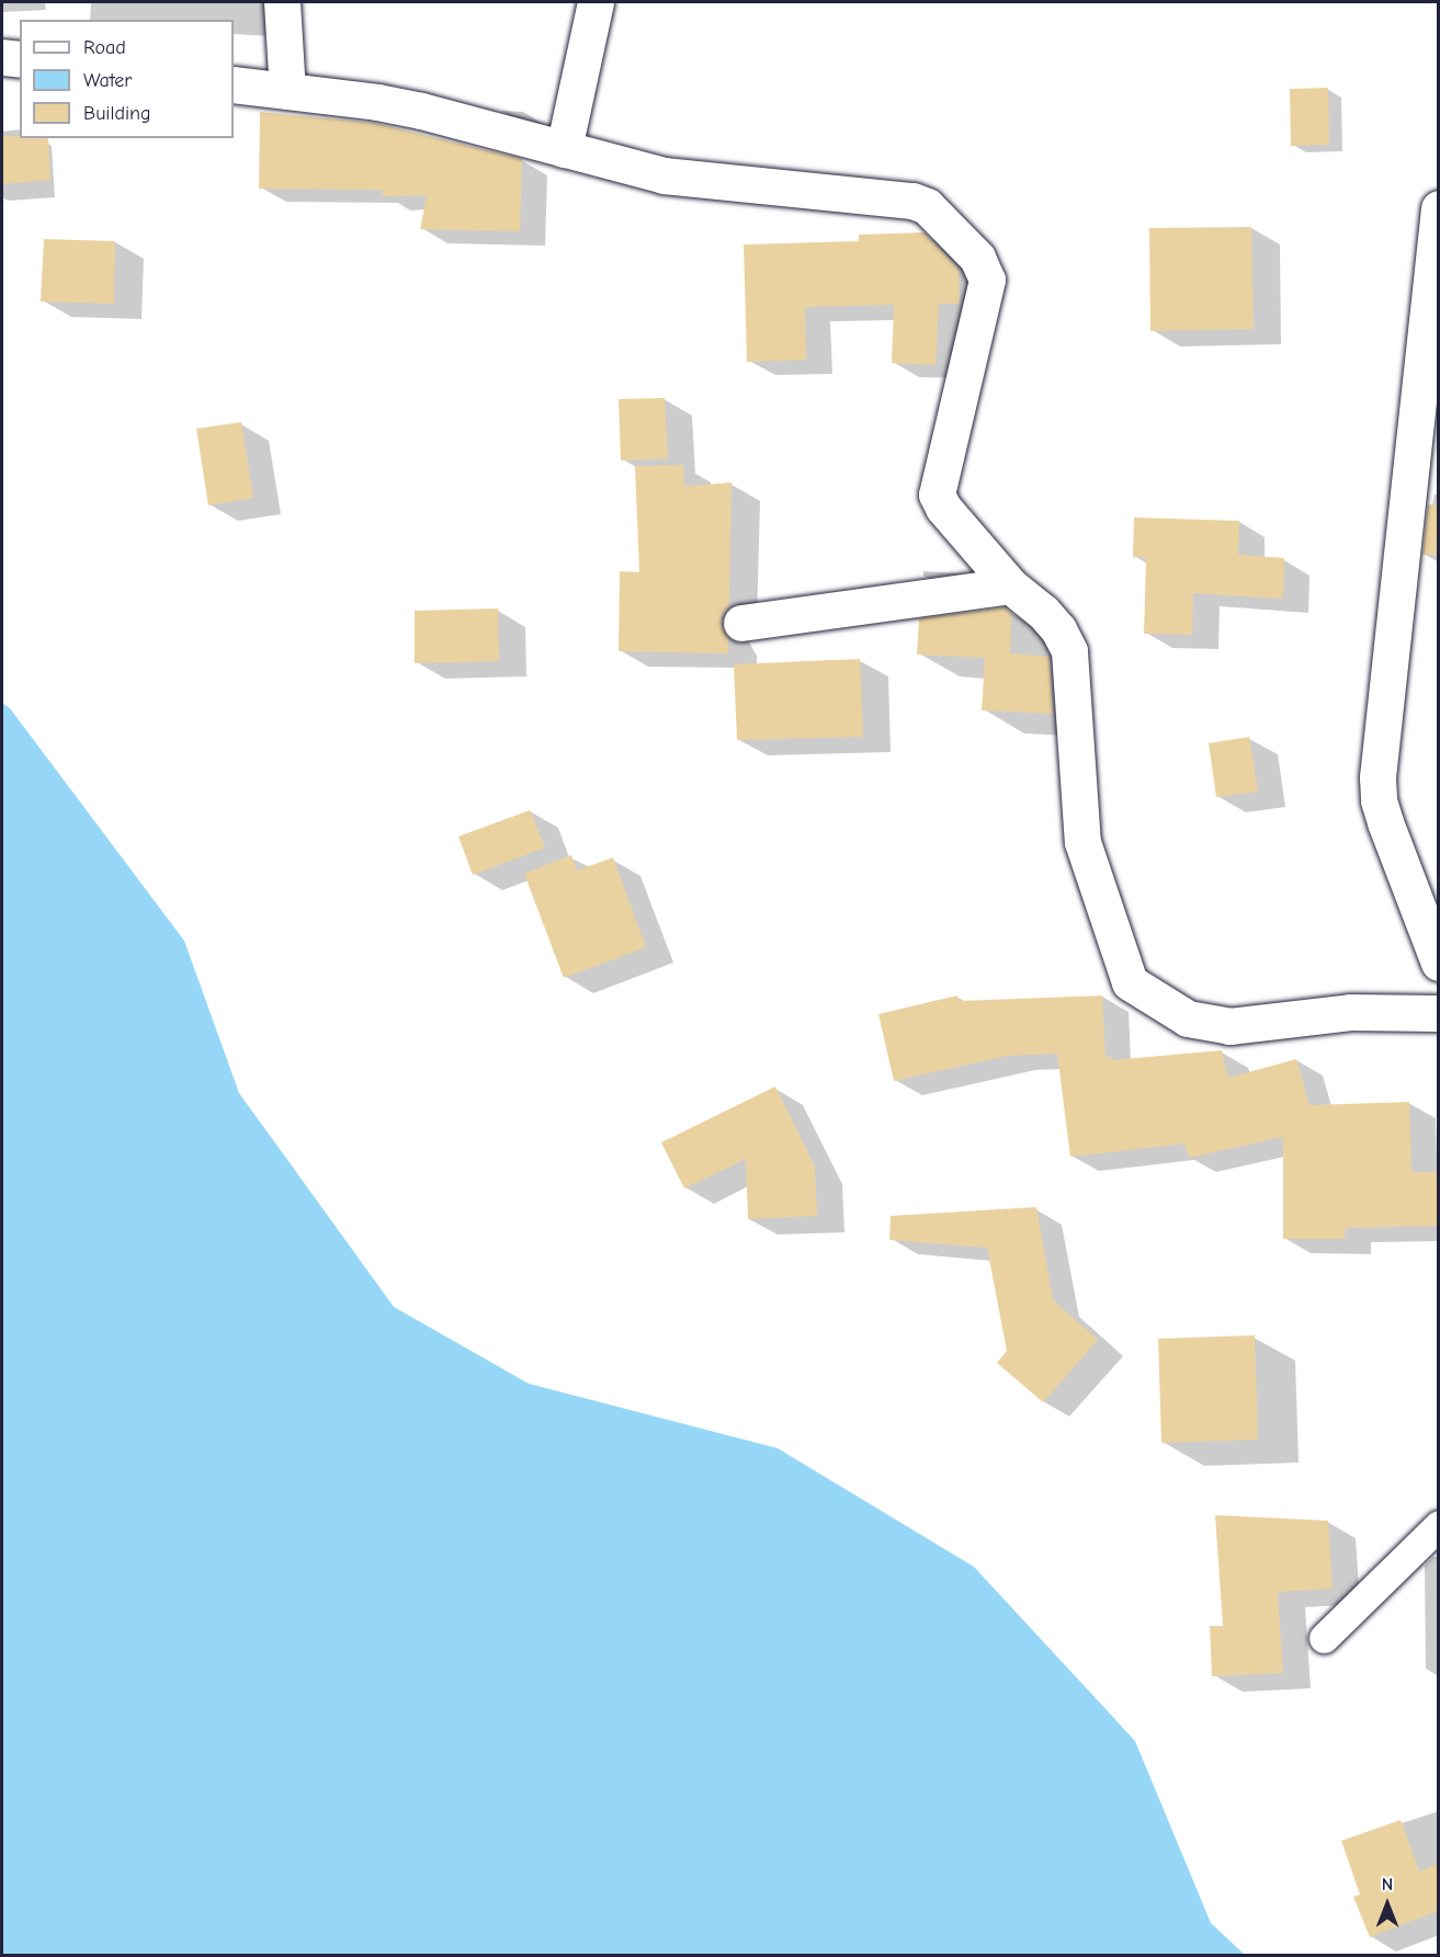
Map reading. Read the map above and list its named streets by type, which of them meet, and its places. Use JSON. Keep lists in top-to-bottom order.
{
  "legend": ["Road", "Water", "Building"],
  "north": "top"
}
